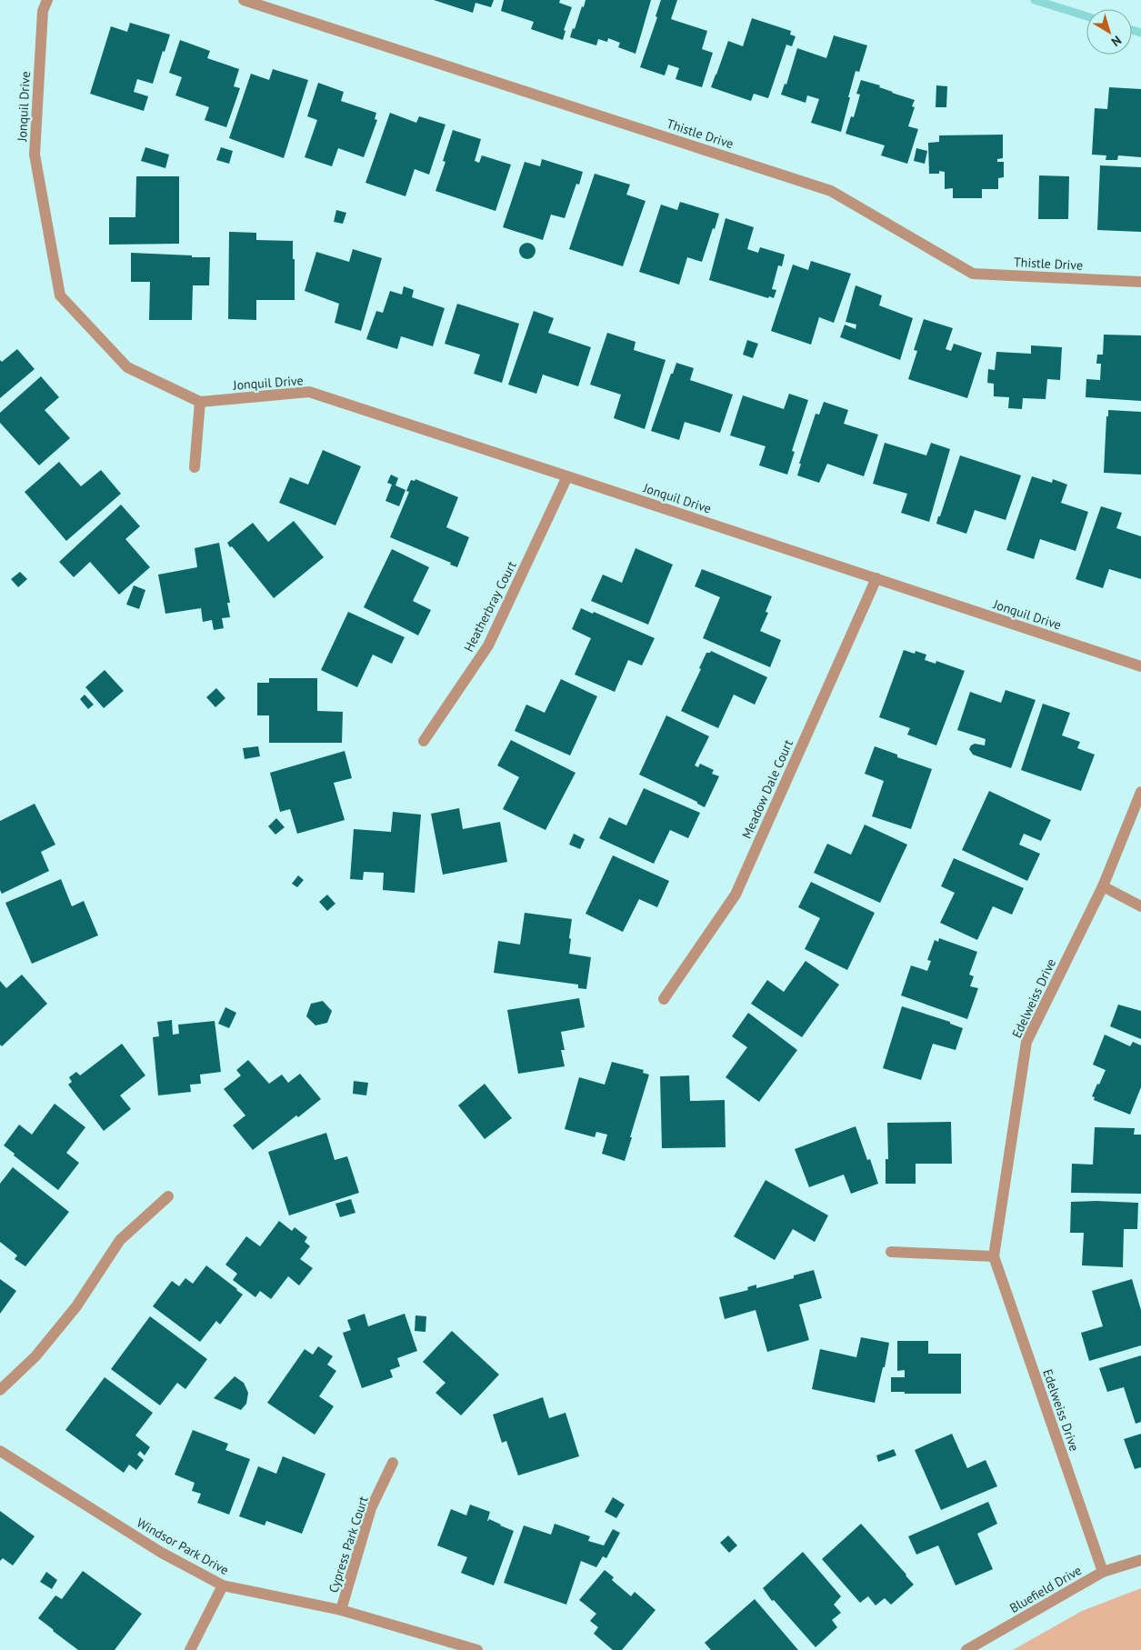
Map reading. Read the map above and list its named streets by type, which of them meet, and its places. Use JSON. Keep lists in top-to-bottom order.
{
  "streets": {
    "street": [
      "Jonquil Drive",
      "Thistle Drive",
      "Heatherbray Court",
      "Meadow Dale Court",
      "Edelweiss Drive",
      "Cypress Park Court",
      "Windsor Park Drive",
      "Bluefield Drive"
    ]
  },
  "crossings": [
    ["Jonquil Drive", "Heatherbray Court"],
    ["Jonquil Drive", "Meadow Dale Court"],
    ["Edelweiss Drive", "Bluefield Drive"],
    ["Cypress Park Court", "Windsor Park Drive"]
  ],
  "north": "bottom right"
}
